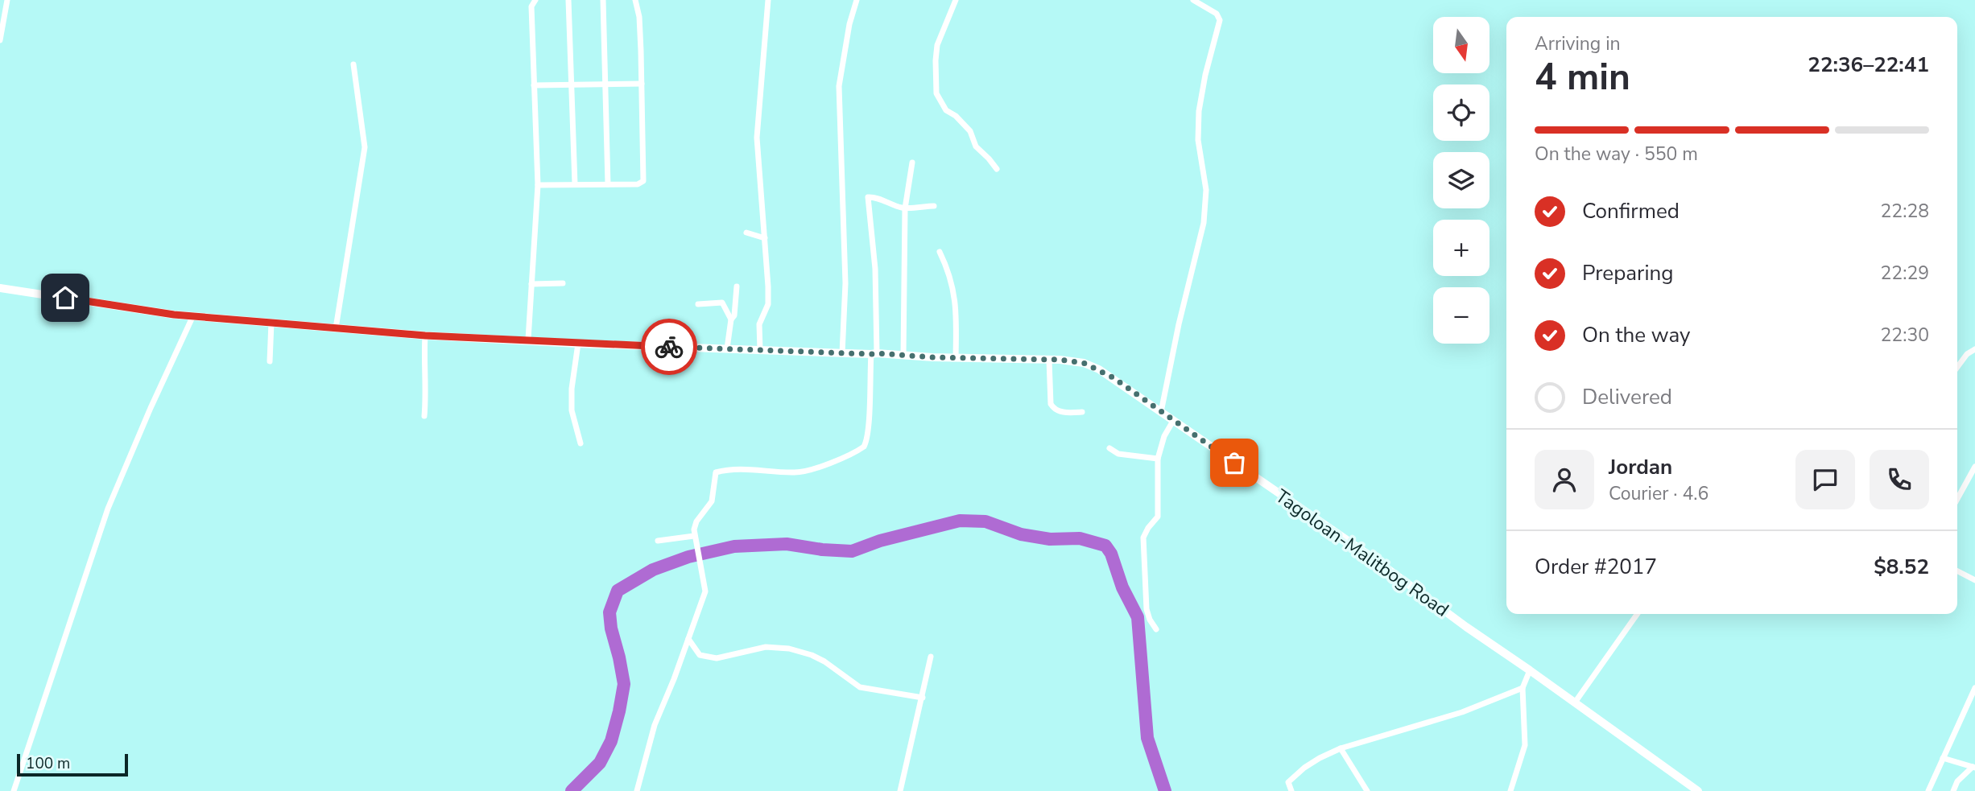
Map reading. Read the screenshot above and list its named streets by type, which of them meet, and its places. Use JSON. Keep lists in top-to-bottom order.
{
  "streets": {
    "main road": ["Tagoloan-Malitbog Road"]
  },
  "scale_bar": "100 m",
  "north": "bottom",
  "page": {
    "map_buttons": ["+", "−"],
    "heading": ["4 min", "Arriving in", "22:36–22:41"],
    "panel": [
      "Jordan",
      "Courier · 4.6",
      "Order #2017",
      "$8.52"
    ],
    "bar": "On the way · 550 m",
    "list": [
      ["Confirmed", "22:28"],
      ["Preparing", "22:29"],
      ["On the way", "22:30"],
      "Delivered"
    ],
    "scale": "100 m"
  }
}
